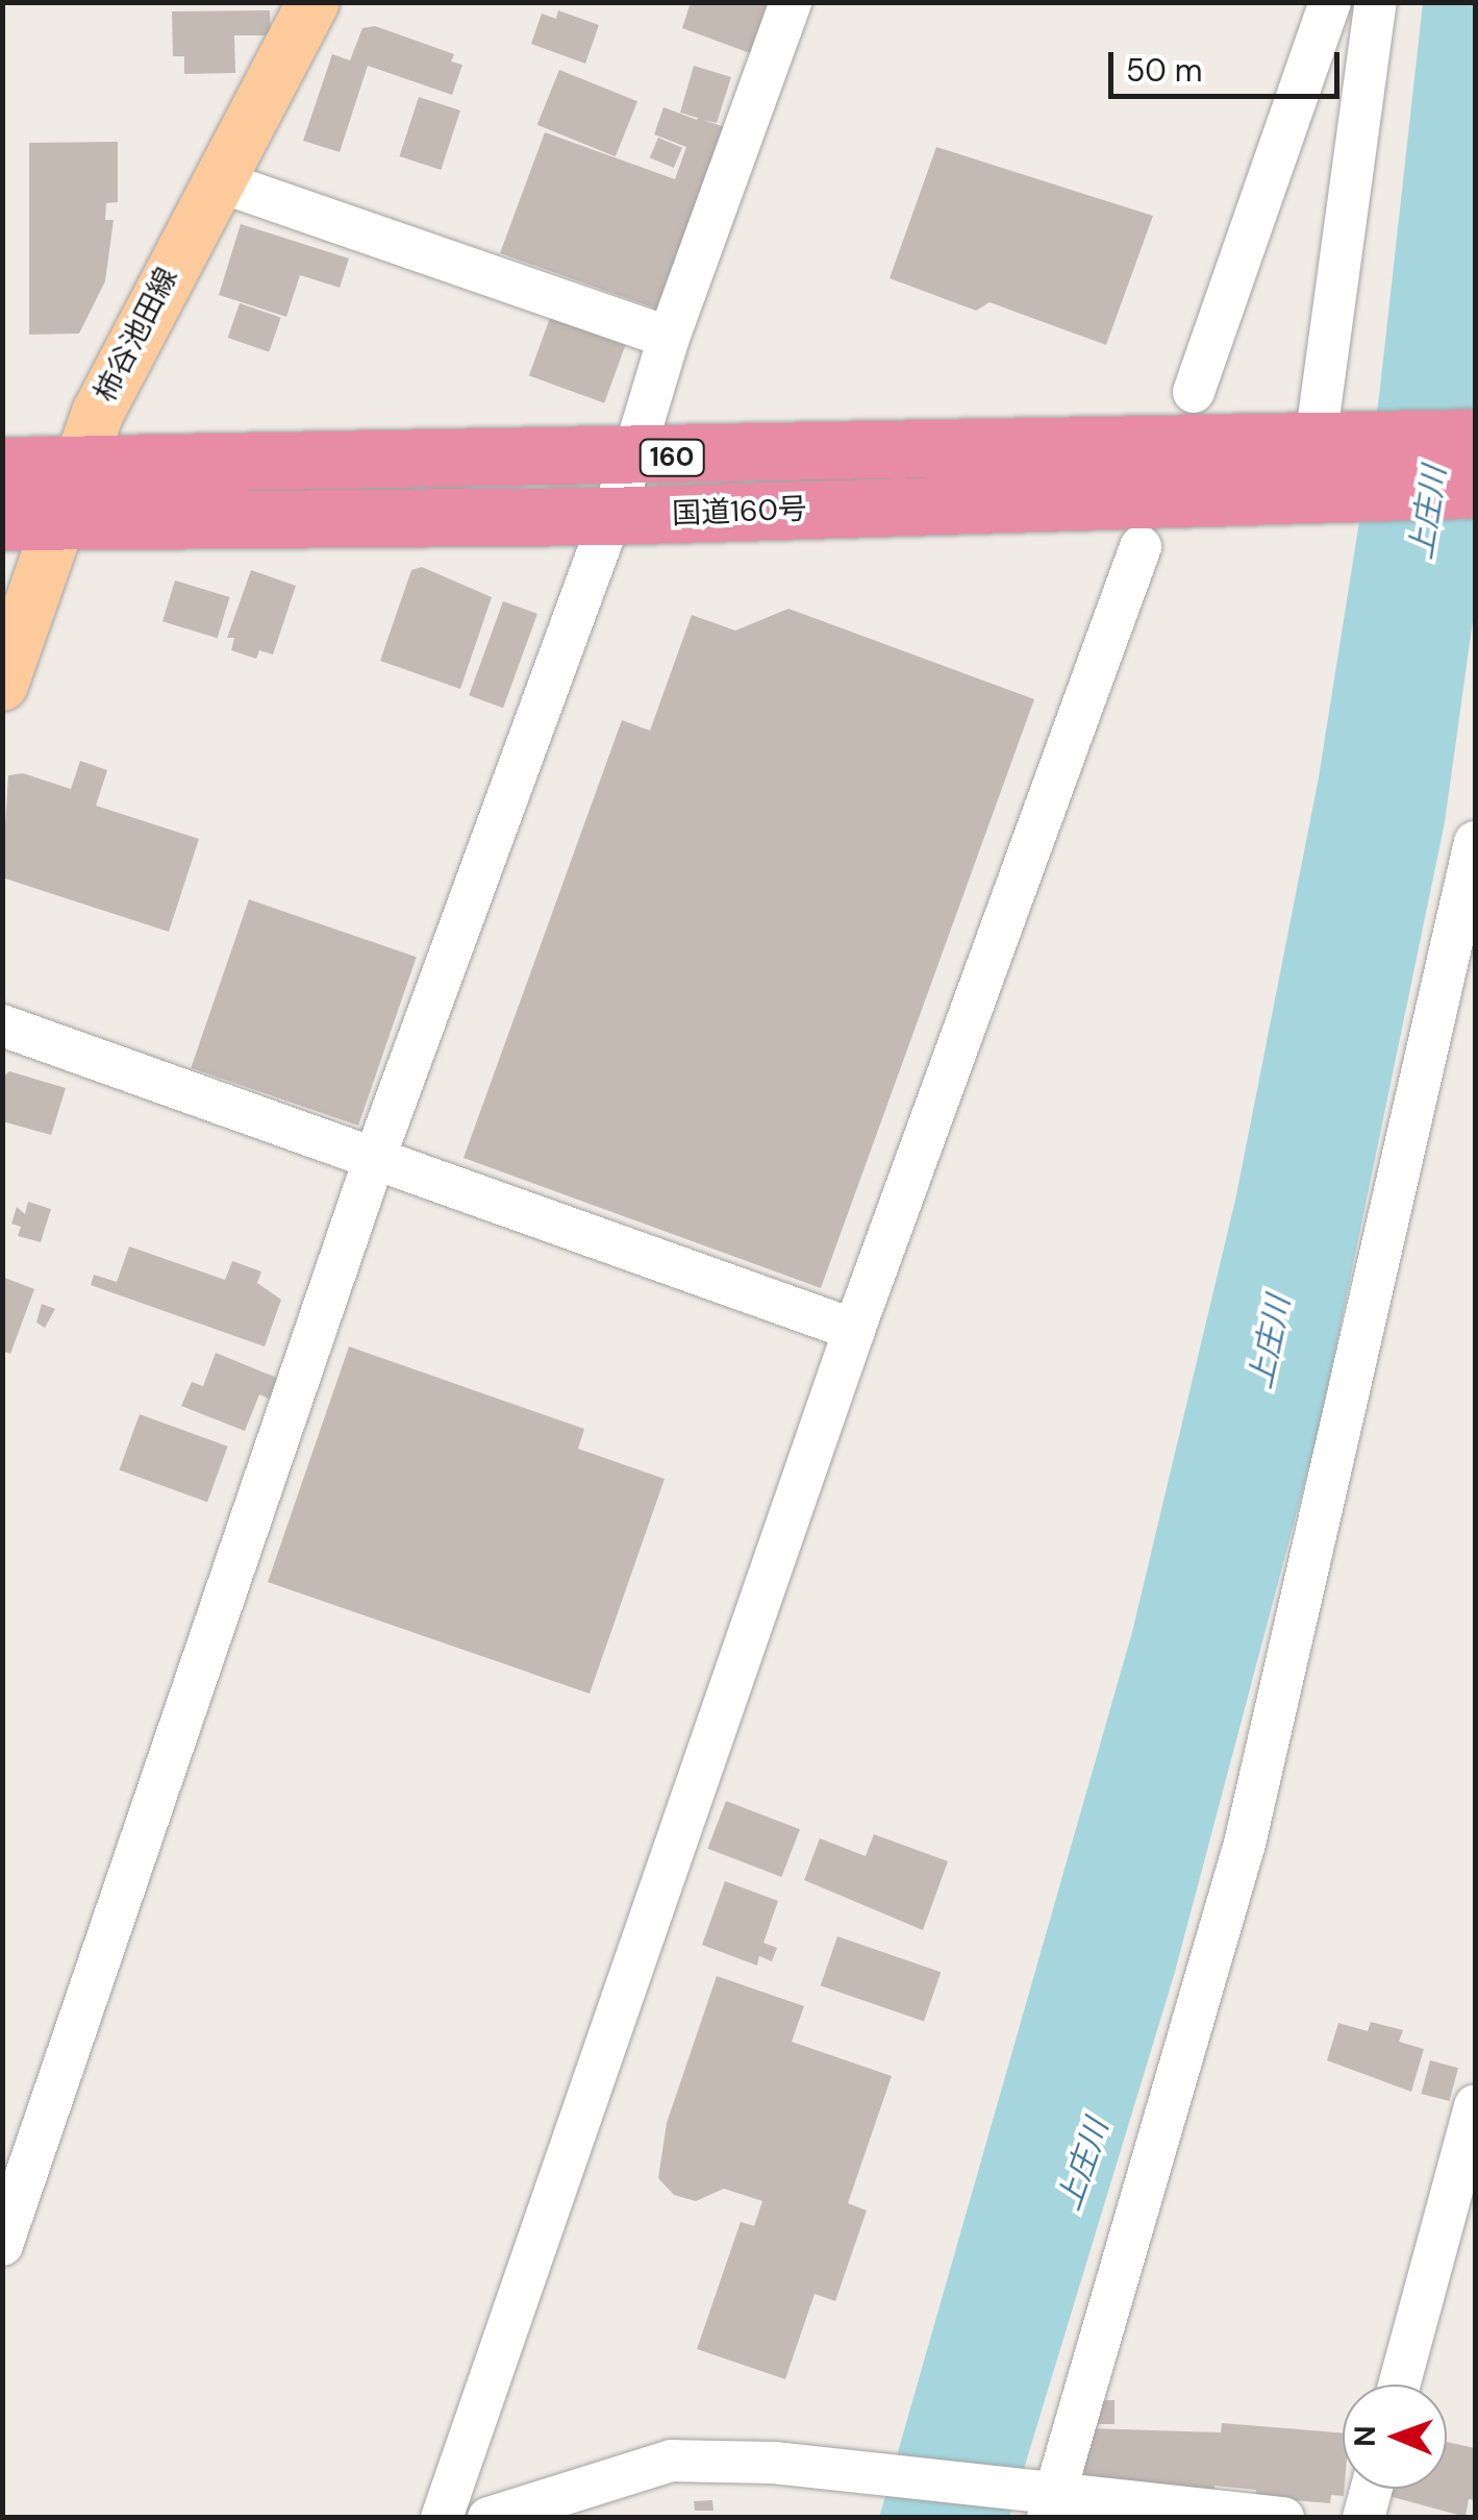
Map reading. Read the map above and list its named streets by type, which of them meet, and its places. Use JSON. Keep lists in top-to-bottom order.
{
  "streets": {
    "highway": ["160", "国道160号"],
    "main road": ["柿谷池田線"]
  },
  "crossings": [
    ["柿谷池田線", "国道160号"]
  ],
  "water": ["上庄川"],
  "scale_bar": "50 m",
  "north": "left"
}
